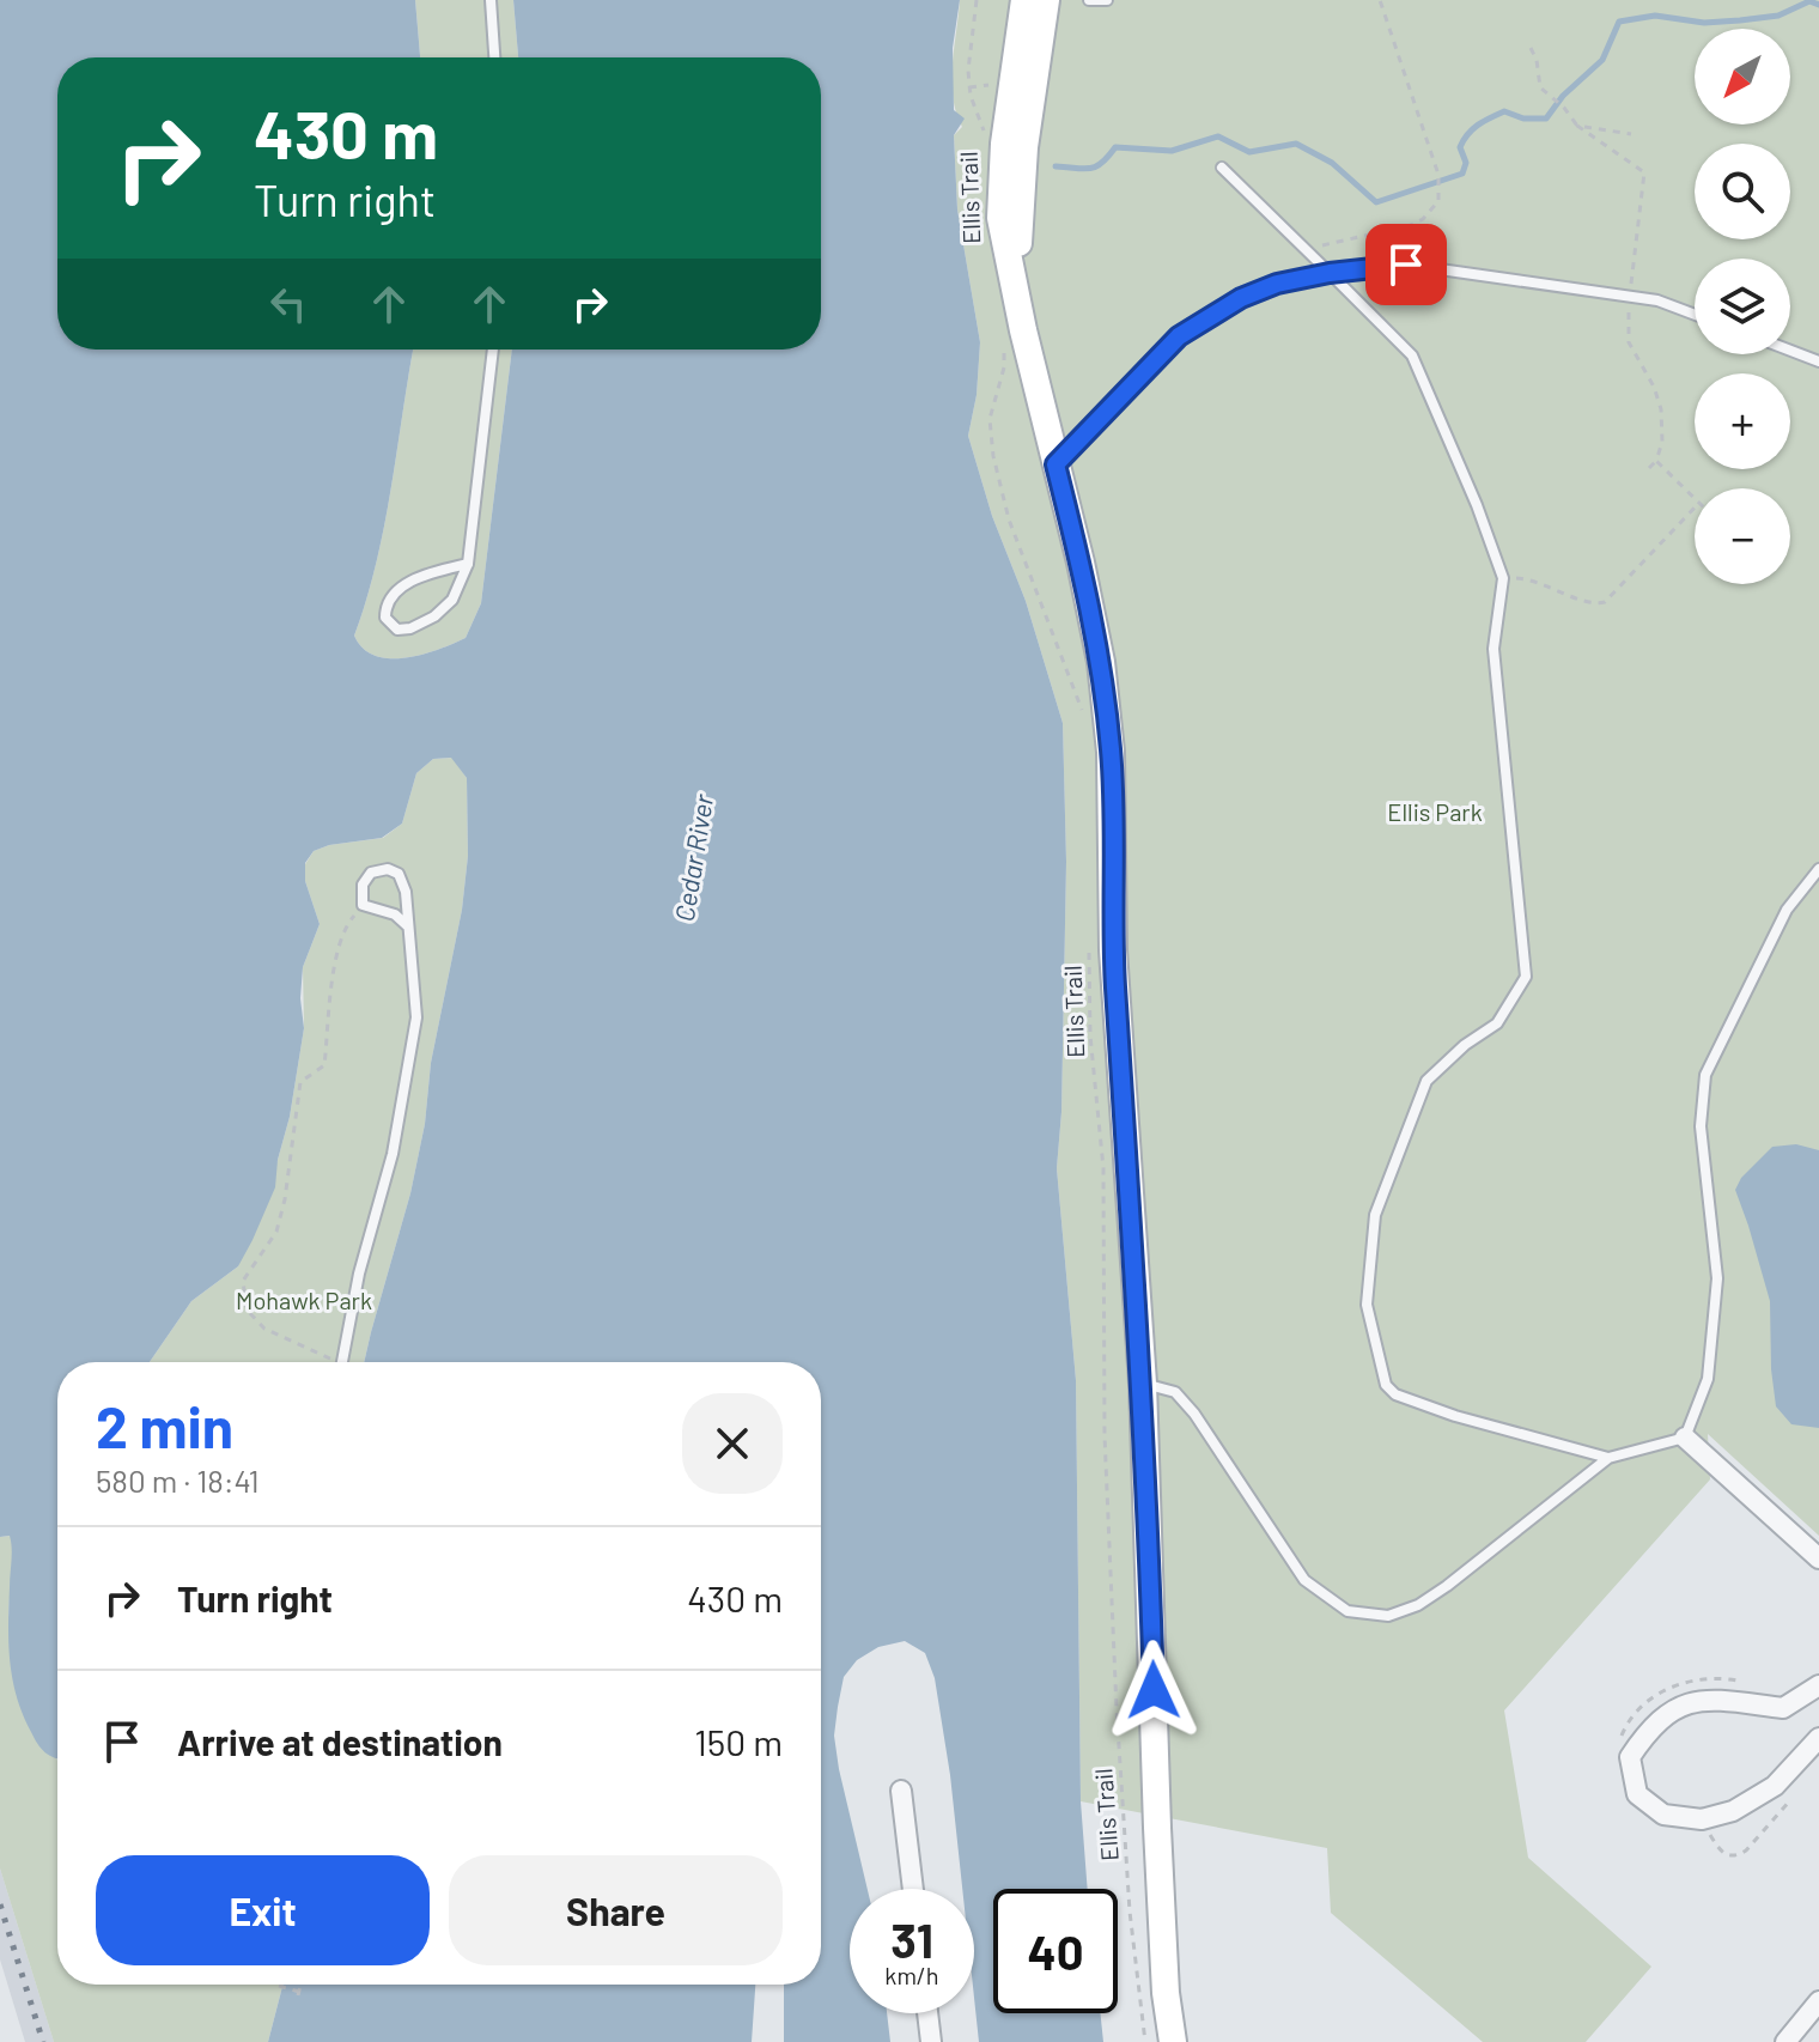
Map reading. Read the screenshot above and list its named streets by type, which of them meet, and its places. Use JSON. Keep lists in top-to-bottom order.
{
  "streets": {
    "path": ["Ellis Trail"]
  },
  "water": ["Cedar River"],
  "parks": ["Ellis Park", "Mohawk Park"],
  "north": "bottom left",
  "page": {
    "map_buttons": ["+", "−"],
    "turn": ["430 m", "Turn right"],
    "heading": ["2 min", "580 m · 18:41"],
    "list": [
      {
        "name": "Turn right",
        "value": "430 m"
      },
      {
        "name": "Arrive at destination",
        "value": "150 m"
      }
    ],
    "buttons": ["Exit", "Share"],
    "speed": "31 km/h",
    "limit": "40"
  }
}
